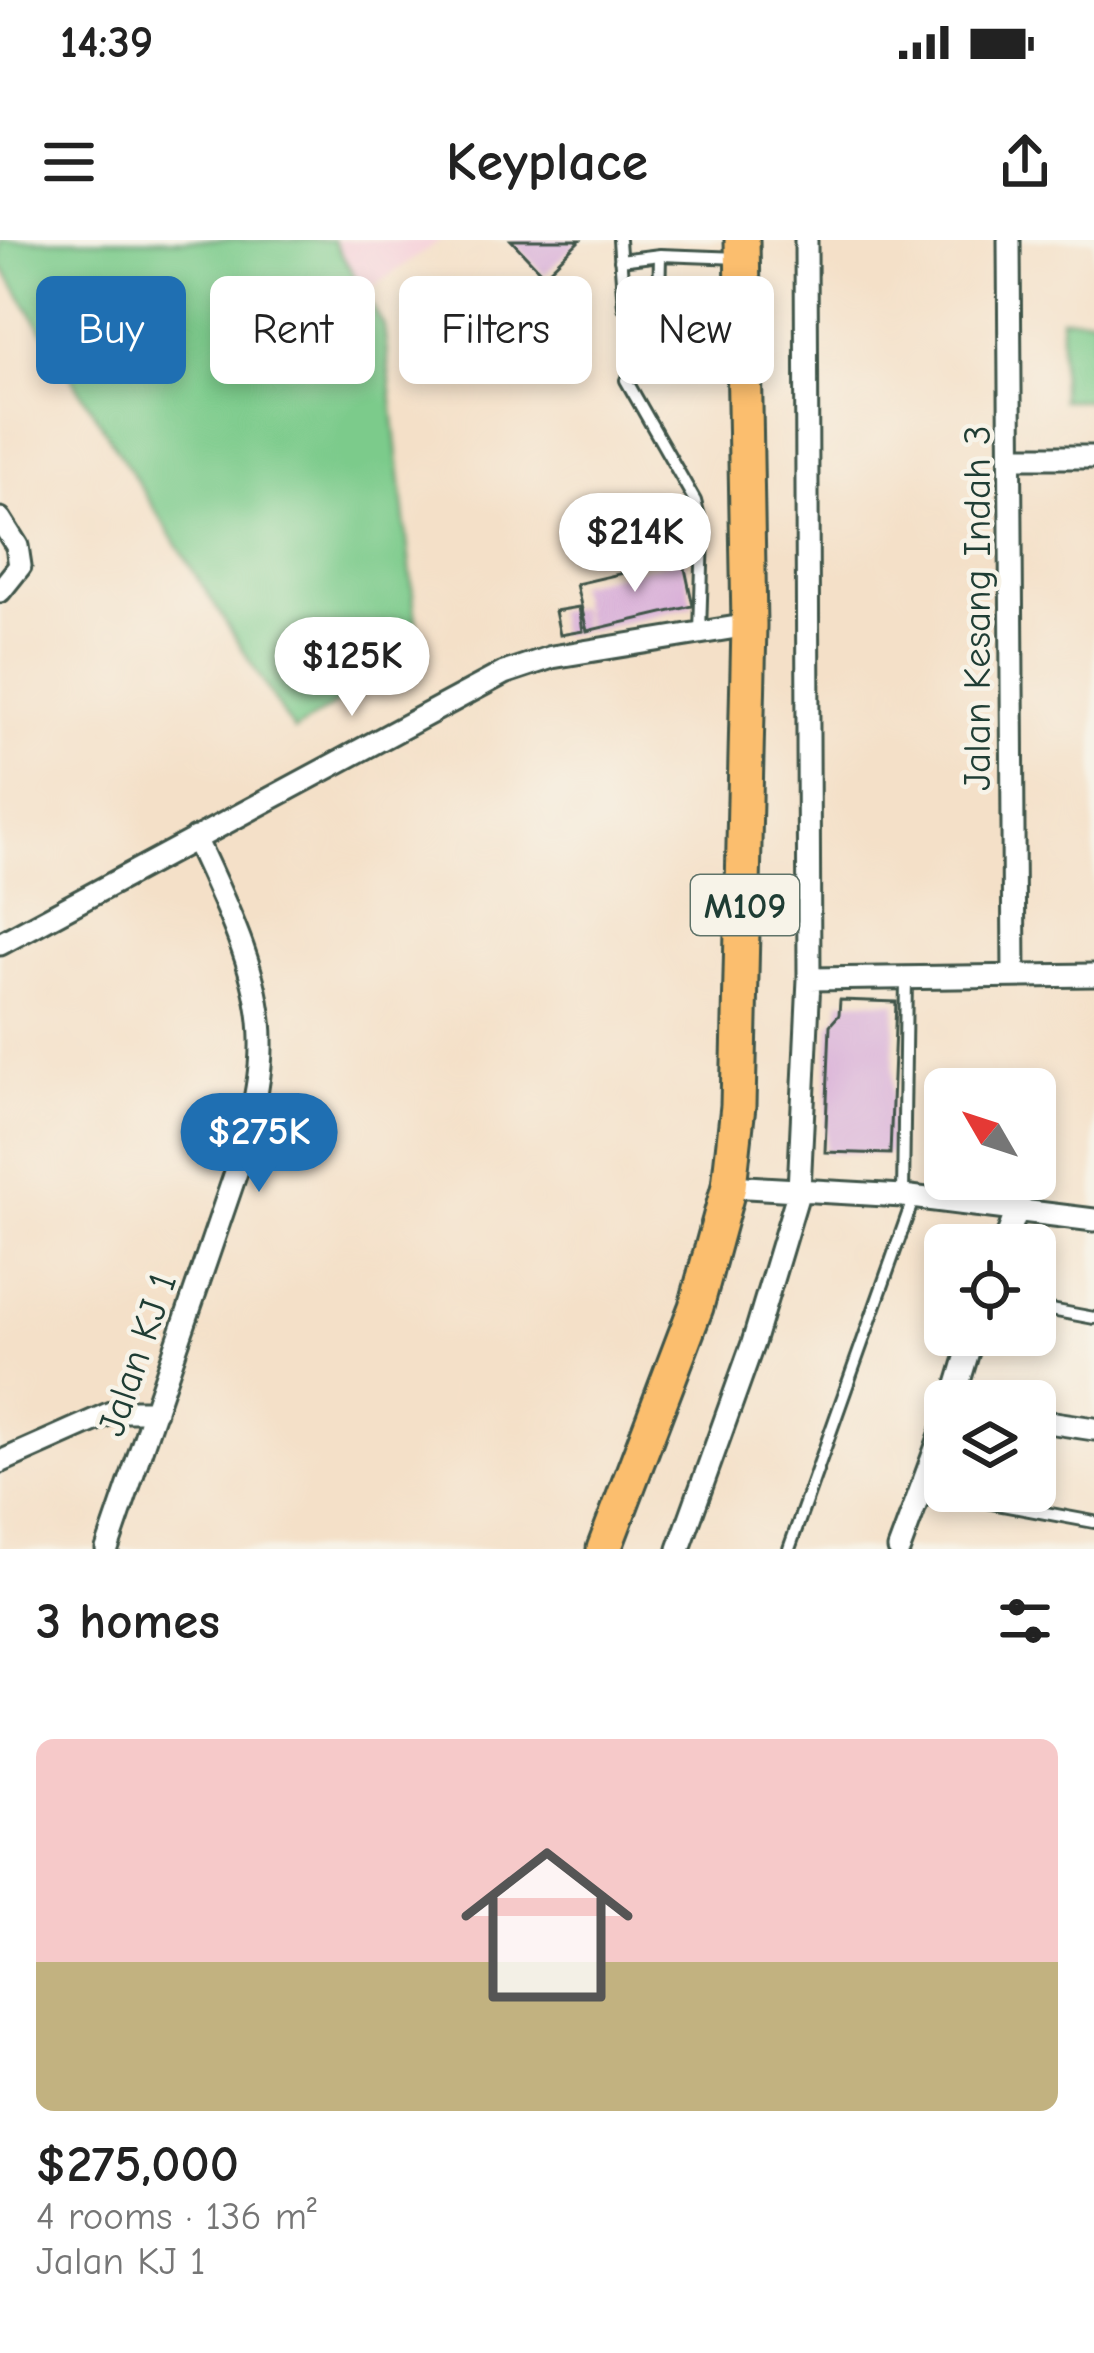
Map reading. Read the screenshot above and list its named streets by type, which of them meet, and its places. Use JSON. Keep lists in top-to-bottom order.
{
  "streets": {
    "main road": ["M109"],
    "street": ["Jalan Kesang Indah 3", "Jalan KJ 1"]
  },
  "north": "top left",
  "page": {
    "status": "14:39",
    "header": "Keyplace",
    "chip": [
      "Buy",
      "Rent",
      "Filters",
      "New"
    ],
    "price": ["$214K", "$125K", "$275K"],
    "heading": "3 homes",
    "list": [
      {
        "name": "$275,000",
        "note": "4 rooms · 136 m² · Jalan KJ 1"
      }
    ]
  }
}
